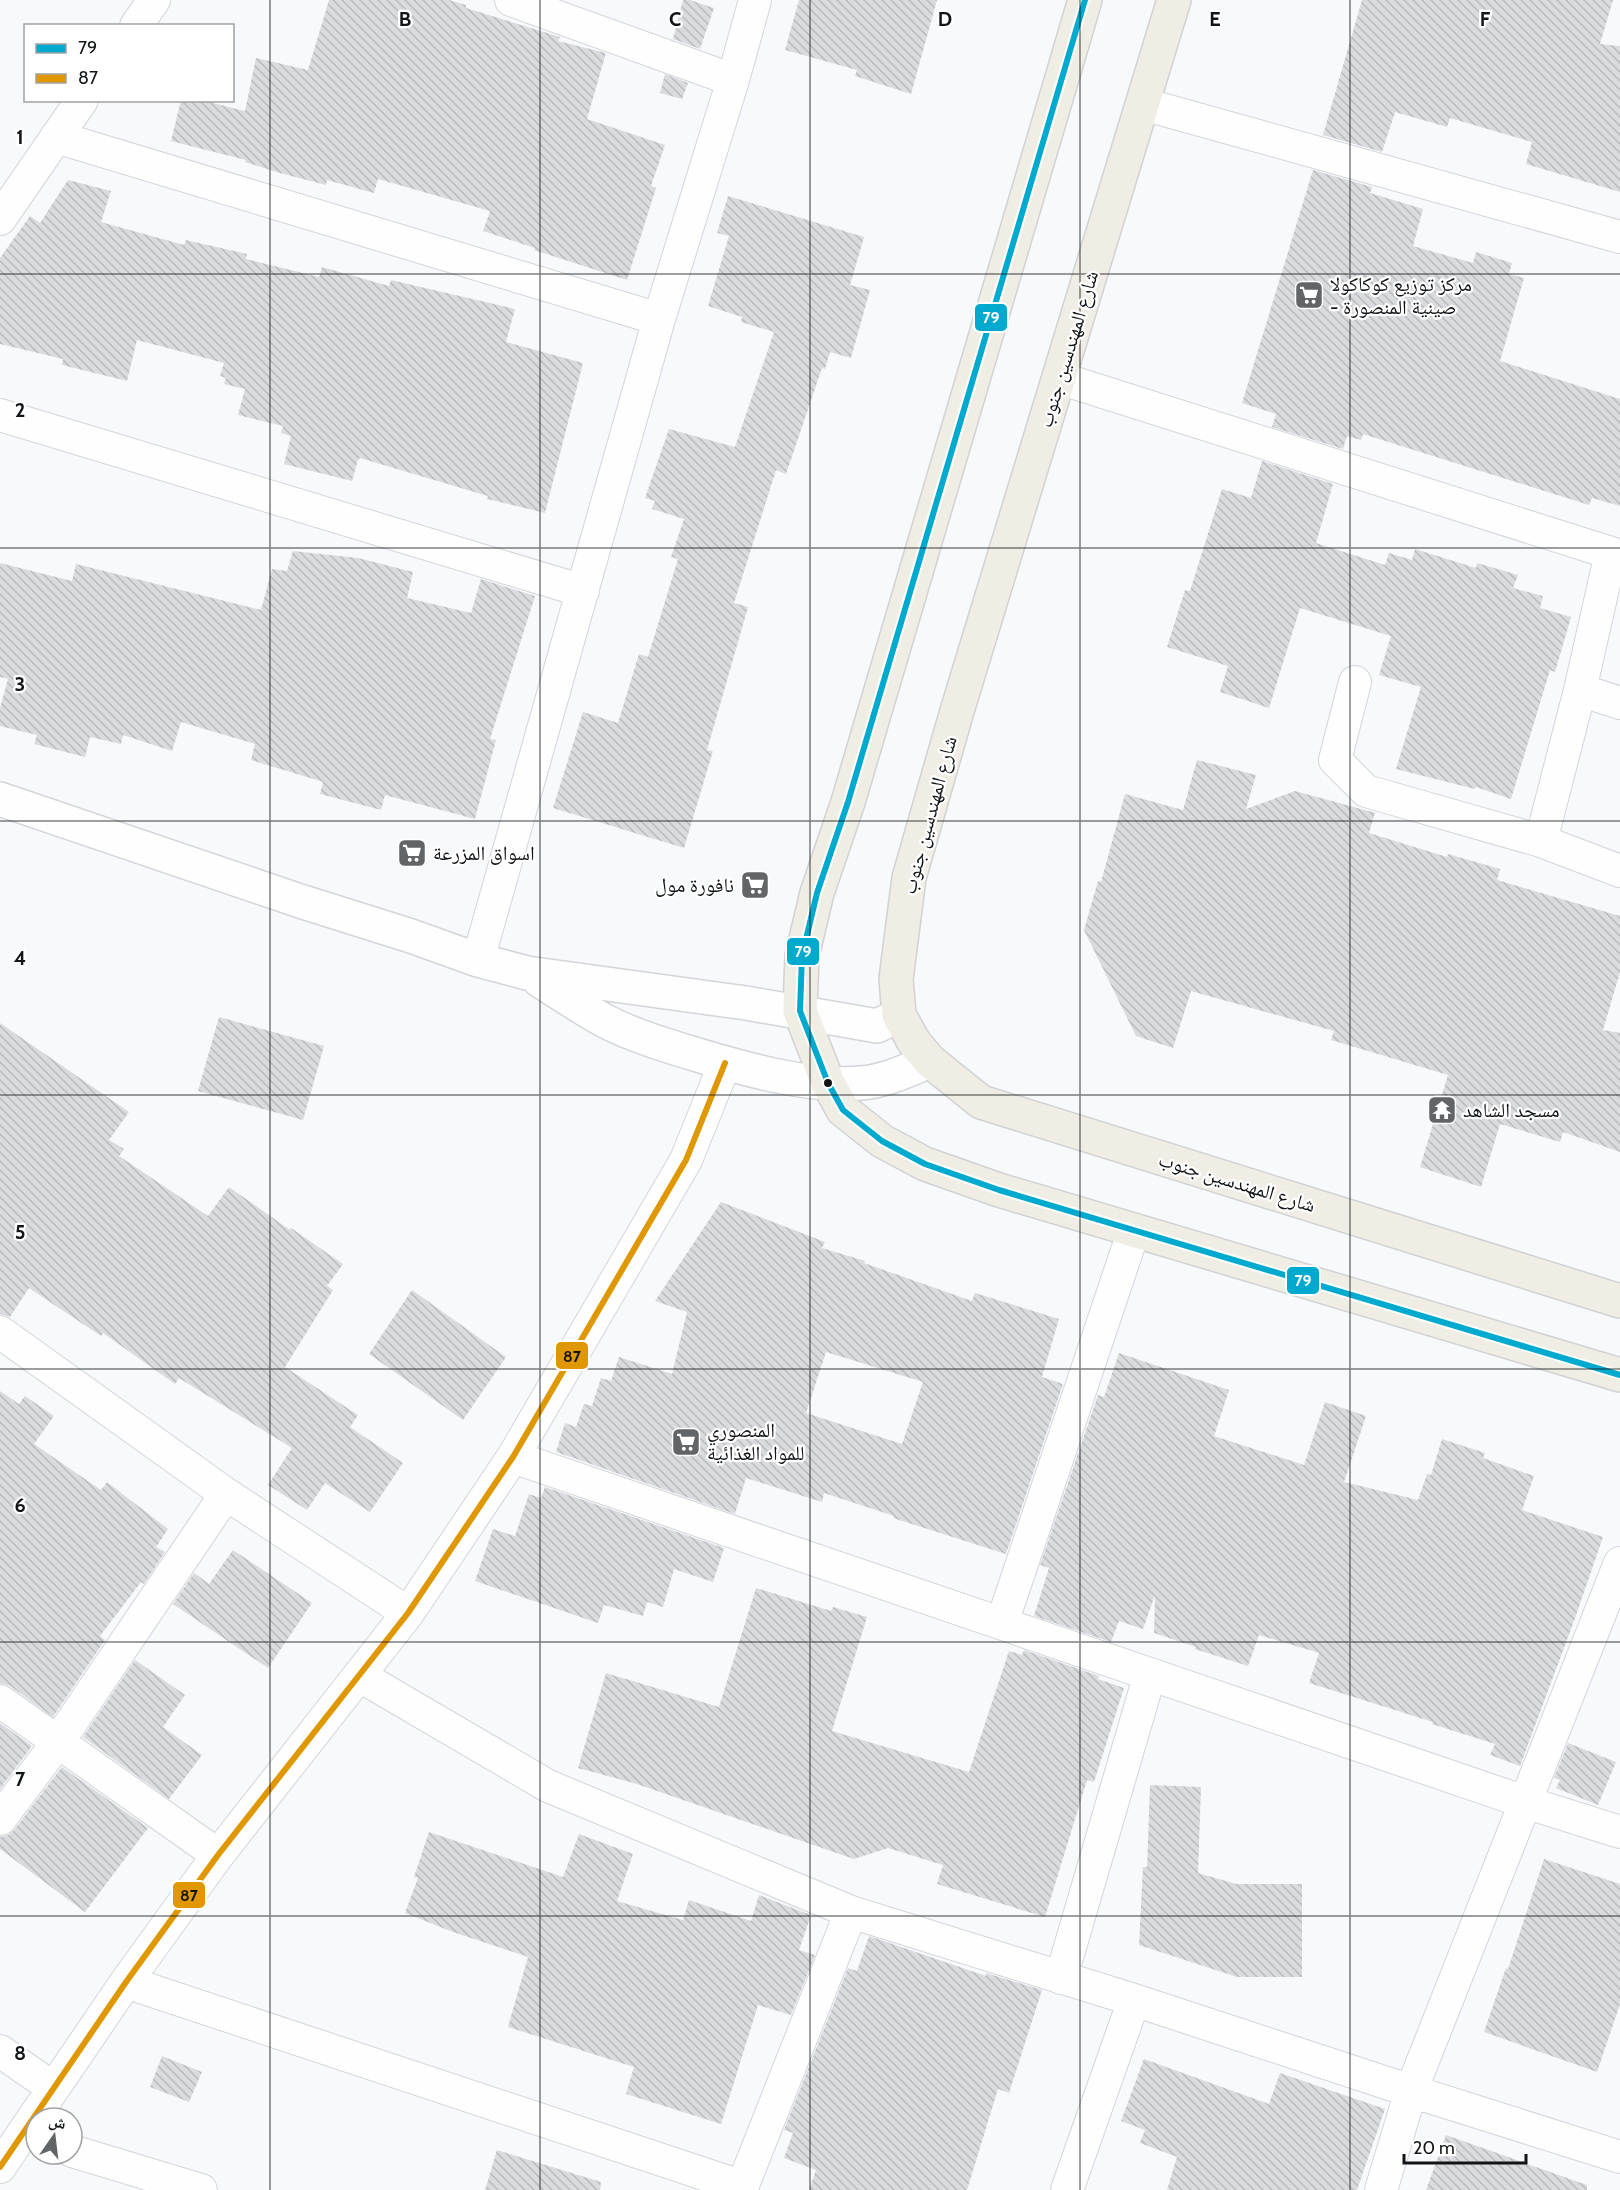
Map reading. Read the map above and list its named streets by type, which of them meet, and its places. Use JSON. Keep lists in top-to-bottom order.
{
  "streets": {
    "highway": ["شارع المهندسين جنوب"]
  },
  "places": {
    "supermarket": [
      "مركز توزيع كوكاكولا - صينية المنصورة",
      "اسواق المزرعة",
      "نافورة مول",
      "المنصوري للمواد الغذائية"
    ],
    "temple": ["مسجد الشاهد"]
  },
  "lines": ["transit line 79", "transit line 87"],
  "legend": ["79", "87"],
  "scale_bar": "20 m",
  "north": "top",
  "grid": {
    "columns": [
      "B",
      "C",
      "D",
      "E",
      "F"
    ],
    "rows": [
      "1",
      "2",
      "3",
      "4",
      "5",
      "6",
      "7",
      "8"
    ]
  }
}
